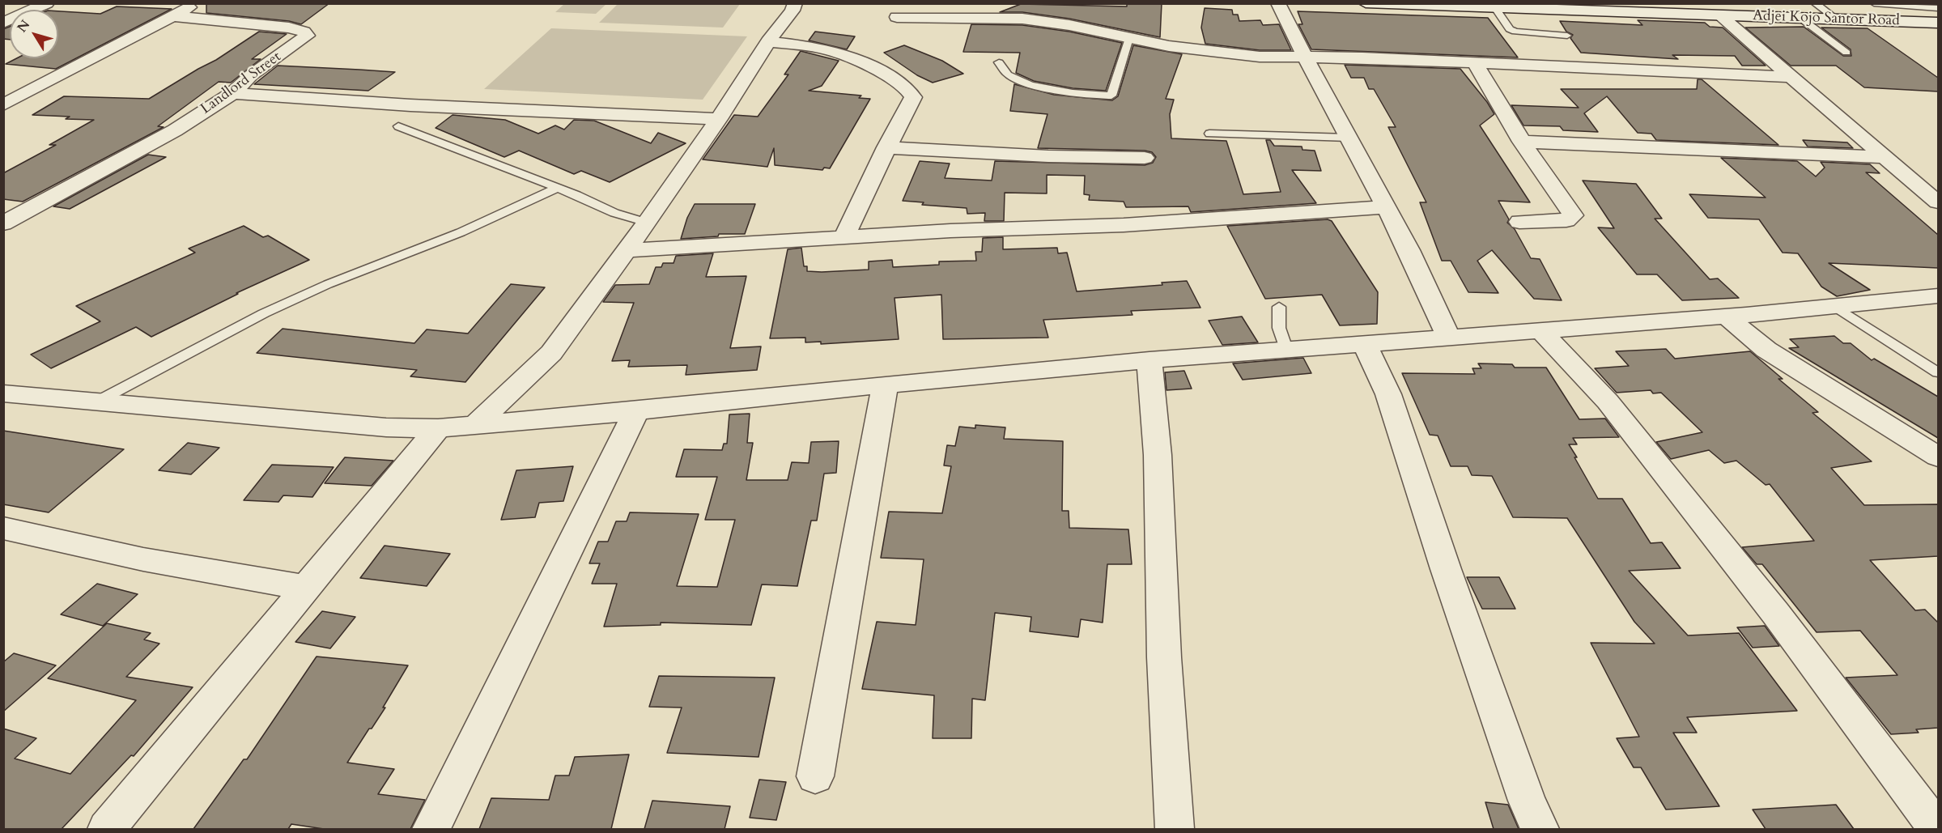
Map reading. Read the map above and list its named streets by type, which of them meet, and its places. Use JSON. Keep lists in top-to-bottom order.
{
  "streets": {
    "street": ["Adjei Kojo Santor Road", "Landlord Street"]
  },
  "north": "top left"
}
